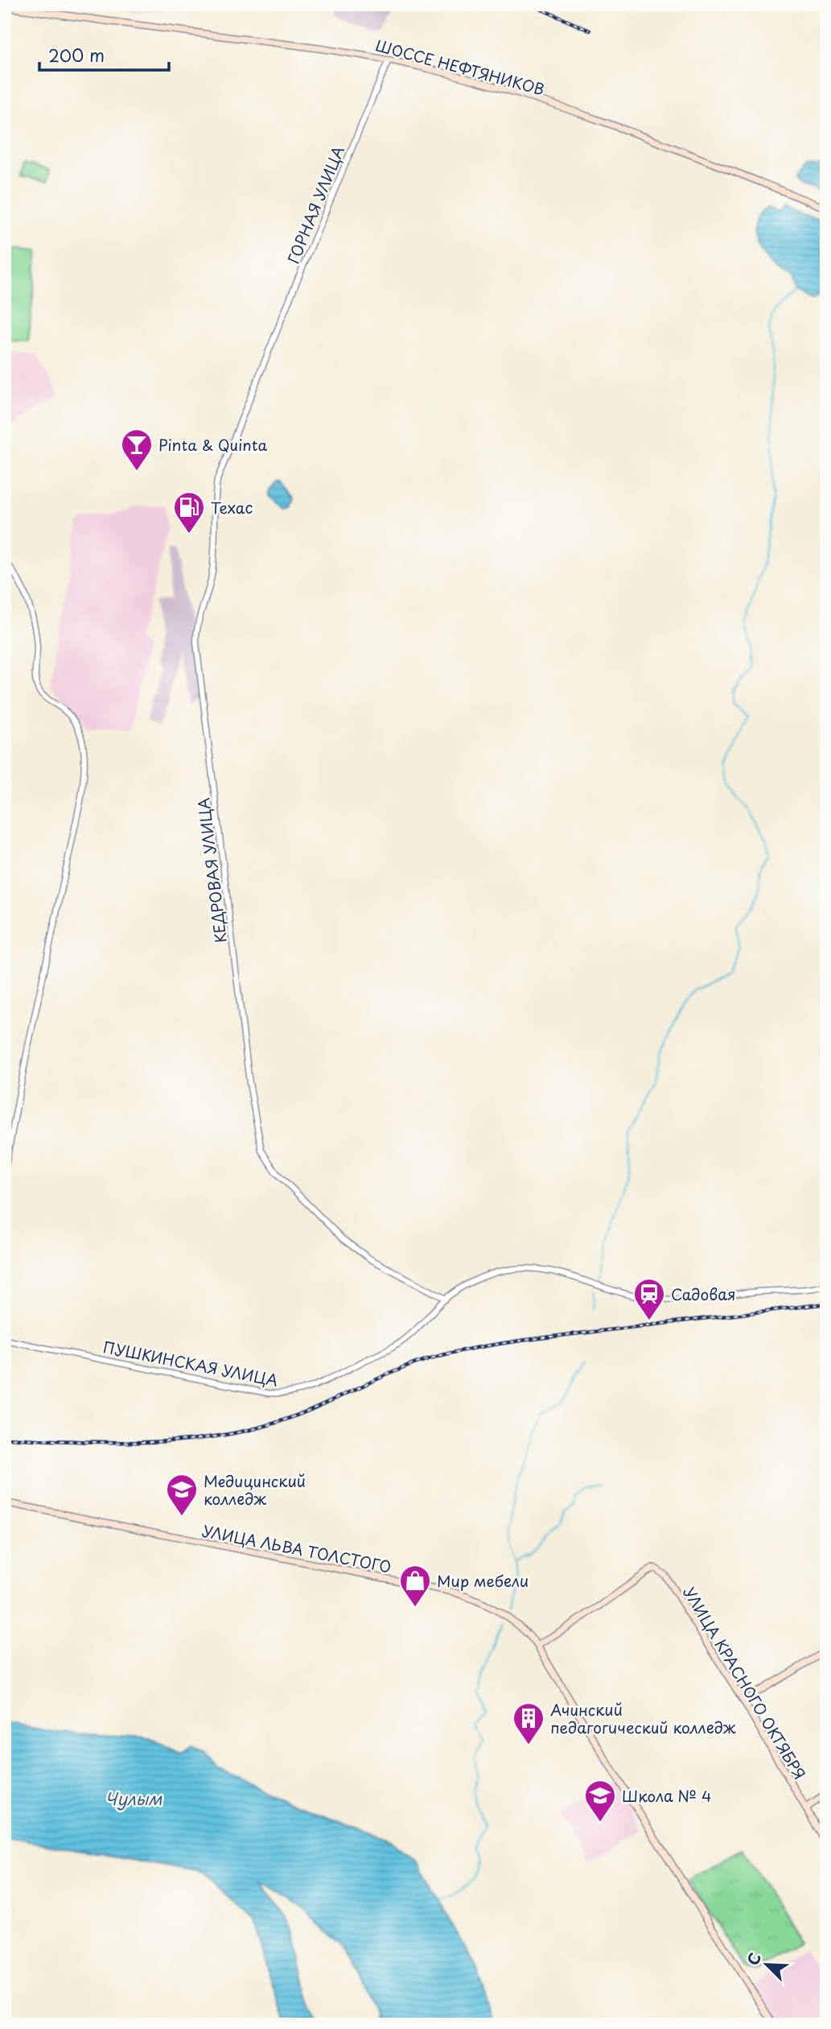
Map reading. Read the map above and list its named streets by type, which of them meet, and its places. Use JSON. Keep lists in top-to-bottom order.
{
  "streets": {
    "main road": ["ШОССЕ НЕФТЯНИКОВ", "УЛИЦА ЛЬВА ТОЛСТОГО", "УЛИЦА КРАСНОГО ОКТЯБРЯ"],
    "street": ["ГОРНАЯ УЛИЦА", "КЕДРОВАЯ УЛИЦА", "ПУШКИНСКАЯ УЛИЦА"]
  },
  "crossings": [
    ["ШОССЕ НЕФТЯНИКОВ", "ГОРНАЯ УЛИЦА"],
    ["ГОРНАЯ УЛИЦА", "КЕДРОВАЯ УЛИЦА"],
    ["КЕДРОВАЯ УЛИЦА", "ПУШКИНСКАЯ УЛИЦА"],
    ["УЛИЦА ЛЬВА ТОЛСТОГО", "УЛИЦА КРАСНОГО ОКТЯБРЯ"]
  ],
  "water": ["Чулым"],
  "places": {
    "bar": ["Pinta & Quinta"],
    "fuel station": ["Техас"],
    "station": ["Садовая"],
    "school or university": ["Медицинский колледж", "Школа № 4"],
    "shop": ["Мир мебели"],
    "building": ["Ачинский педагогический колледж"]
  },
  "scale_bar": "200 m",
  "north": "top left"
}
